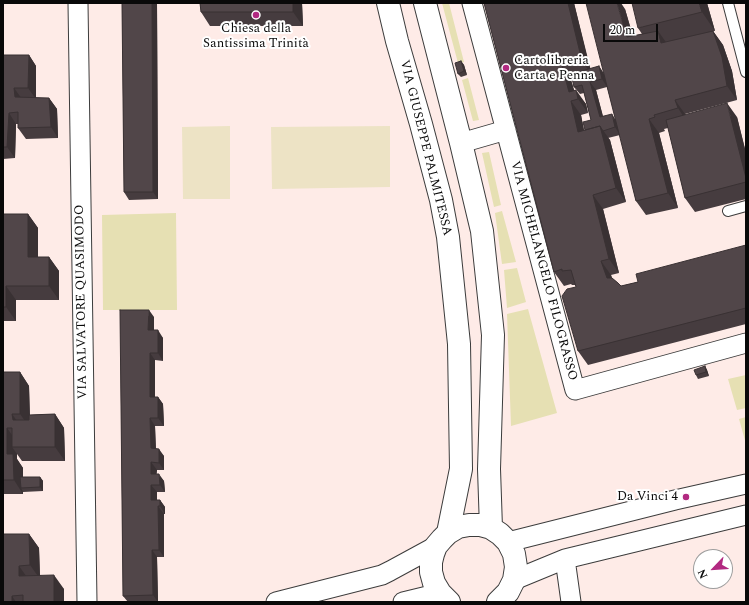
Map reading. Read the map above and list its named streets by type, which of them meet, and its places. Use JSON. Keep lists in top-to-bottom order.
{
  "streets": {
    "street": ["VIA GIUSEPPE PALMITESSA", "VIA MICHELANGELO FILOGRASSO", "VIA SALVATORE QUASIMODO"]
  },
  "places": ["Chiesa della Santissima Trinità", "Cartolibreria Carta e Penna", "Da Vinci 4"],
  "scale_bar": "20 m",
  "north": "bottom left"
}
